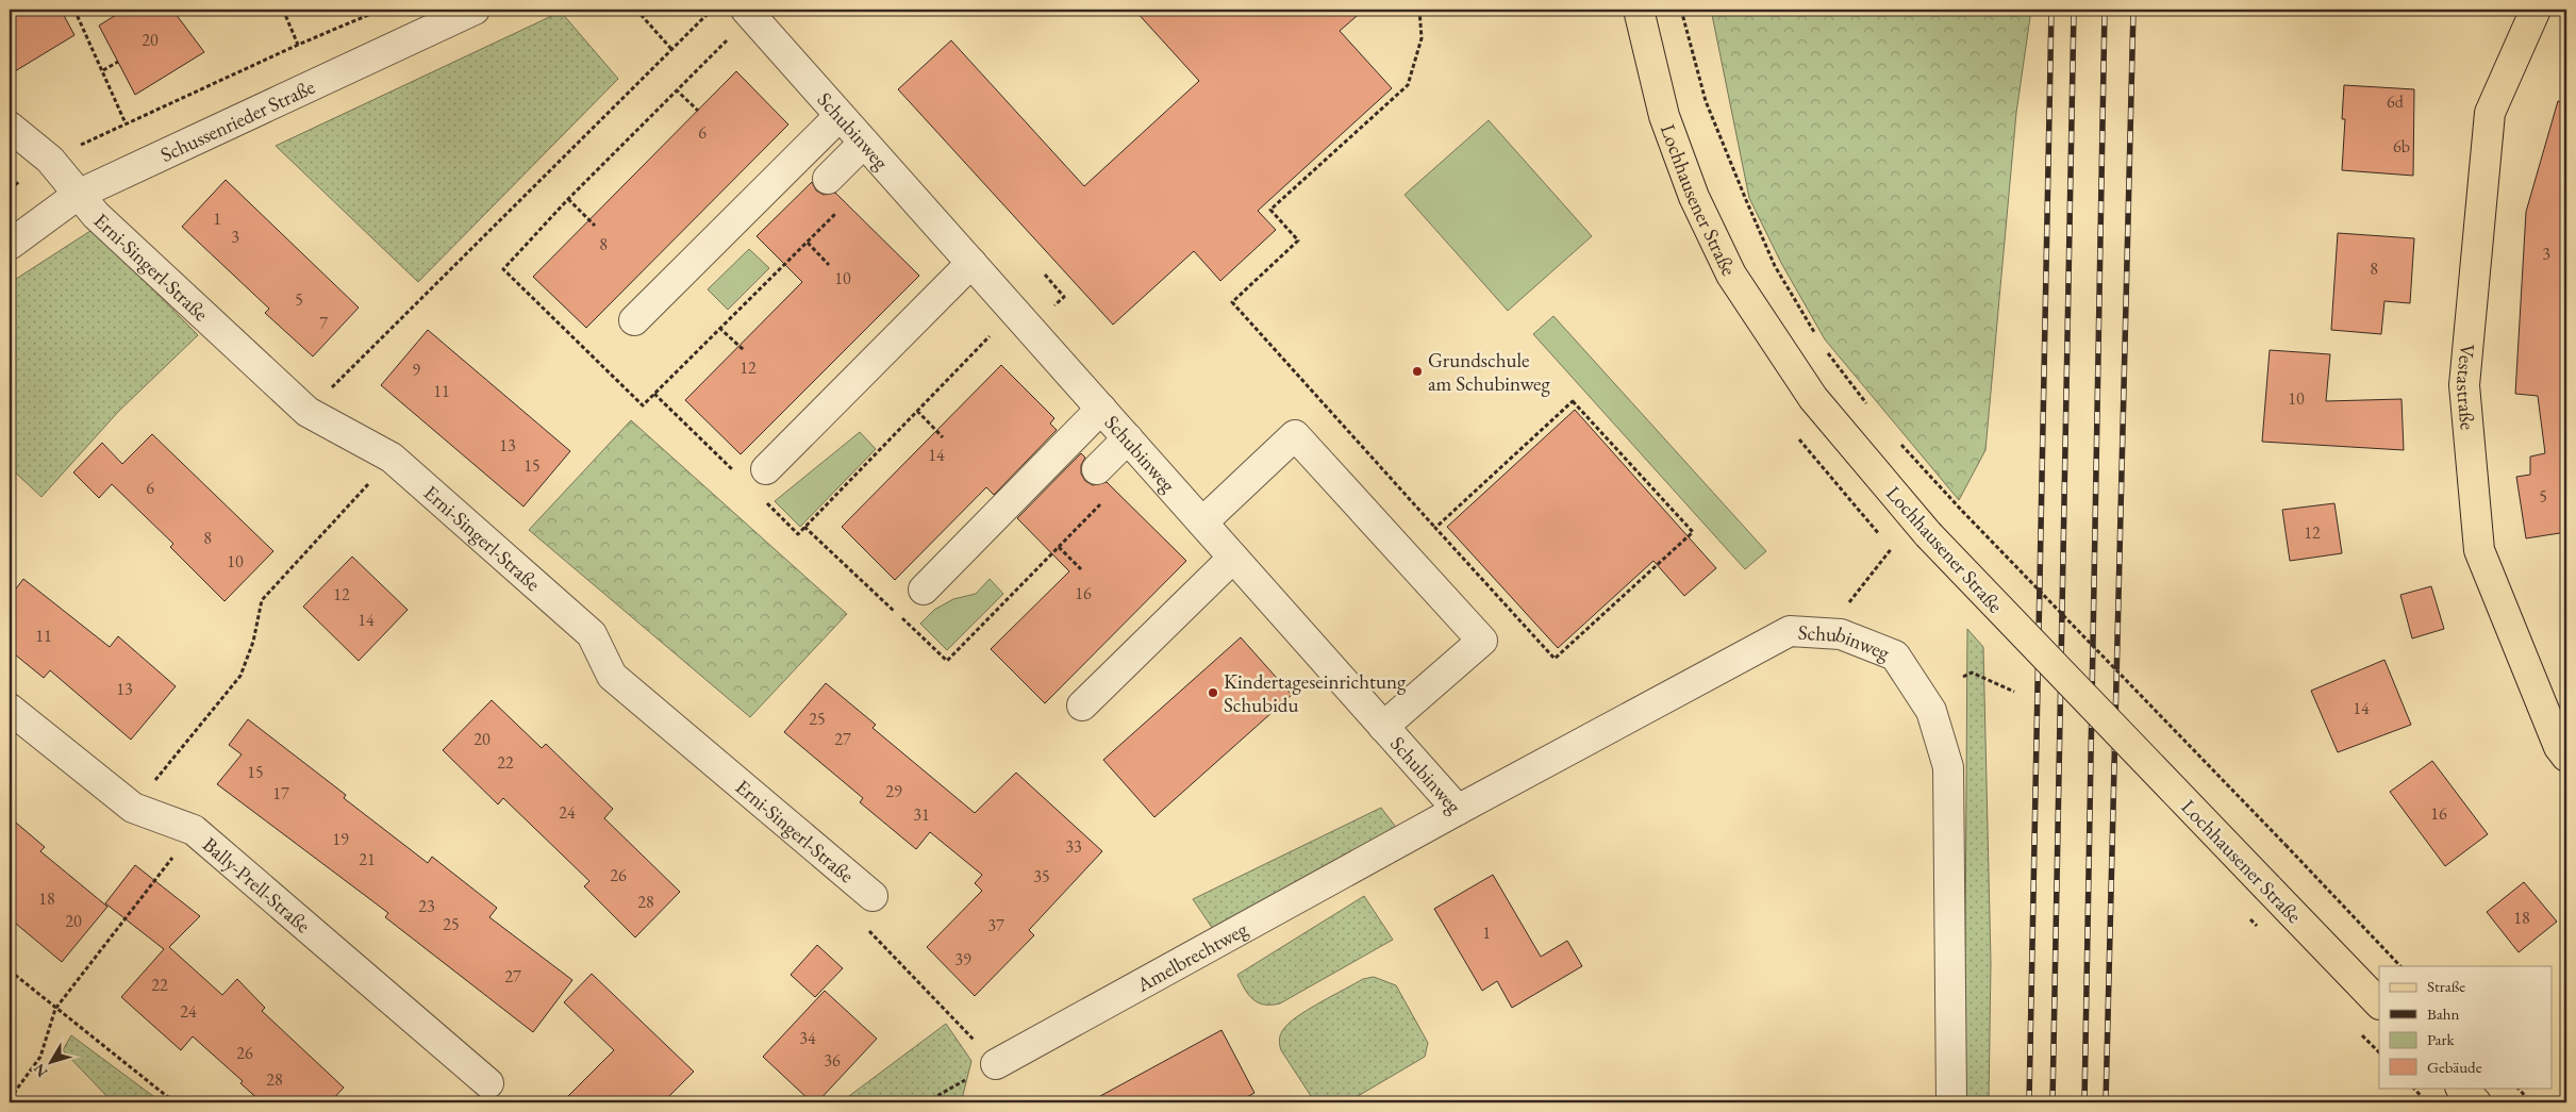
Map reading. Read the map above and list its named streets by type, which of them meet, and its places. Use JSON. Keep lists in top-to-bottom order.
{
  "streets": {
    "main road": ["Lochhausener Straße", "Vestastraße"],
    "street": [
      "Schussenrieder Straße",
      "Schubinweg",
      "Erni-Singerl-Straße",
      "Bally-Prell-Straße",
      "Amelbrechtweg"
    ]
  },
  "crossings": [
    ["Schussenrieder Straße", "Erni-Singerl-Straße"],
    ["Schubinweg", "Amelbrechtweg"]
  ],
  "places": ["Grundschule am Schubinweg", "Kindertageseinrichtung Schubidu"],
  "house_numbers": [
    "20",
    "6d",
    "6",
    "6b",
    "1",
    "3",
    "8",
    "3",
    "8",
    "10",
    "5",
    "7",
    "12",
    "9",
    "11",
    "10",
    "13",
    "14",
    "15",
    "6",
    "5",
    "12",
    "8",
    "10",
    "16",
    "12",
    "14",
    "11",
    "13",
    "14",
    "25",
    "20",
    "27",
    "22",
    "15",
    "29",
    "17",
    "24",
    "16",
    "31",
    "19",
    "33",
    "21",
    "26",
    "35",
    "18",
    "28",
    "23",
    "18",
    "20",
    "25",
    "37",
    "1",
    "39",
    "27",
    "22",
    "24",
    "34",
    "26",
    "36",
    "28"
  ],
  "legend": [
    "Straße",
    "Bahn",
    "Park",
    "Gebäude"
  ],
  "north": "bottom left"
}
